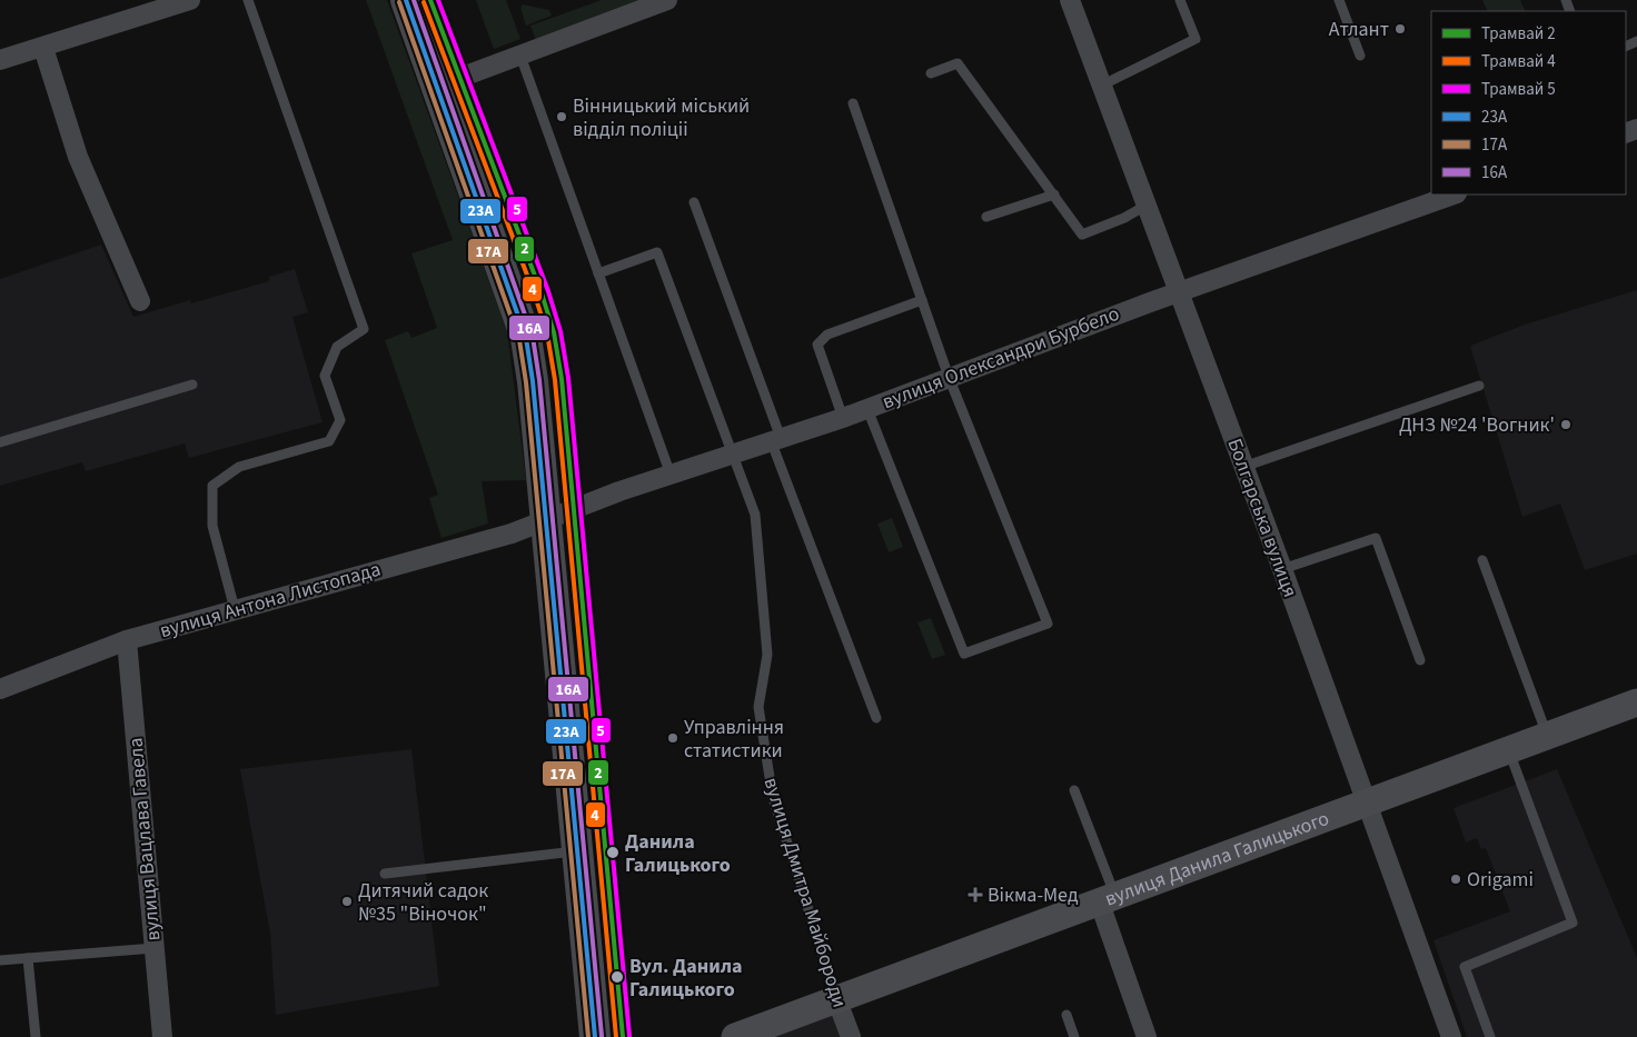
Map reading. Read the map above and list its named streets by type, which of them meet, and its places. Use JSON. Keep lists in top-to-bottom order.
{
  "streets": {
    "main road": ["вулиця Данила Галицького"],
    "street": [
      "вулиця Олександри Бурбело",
      "Болгарська вулиця",
      "вулиця Антона Листопада",
      "вулиця Вацлава Гавела",
      "вулиця Дмитра Майбороди"
    ]
  },
  "crossings": [
    ["вулиця Олександри Бурбело", "Болгарська вулиця"],
    ["вулиця Олександри Бурбело", "вулиця Антона Листопада"],
    ["вулиця Олександри Бурбело", "вулиця Дмитра Майбороди"],
    ["Болгарська вулиця", "вулиця Данила Галицького"],
    ["вулиця Антона Листопада", "вулиця Вацлава Гавела"],
    ["вулиця Данила Галицького", "вулиця Дмитра Майбороди"]
  ],
  "places": {
    "other": [
      "Атлант",
      "Вінницький міський відділ поліціі",
      "ДНЗ №24 'Вогник'",
      "Управління статистики",
      "Данила Галицького",
      "Origami",
      "Дитячий садок №35 \"Віночок\"",
      "Вул. Данила Галицького"
    ],
    "health": ["Вікма-Мед"]
  },
  "lines": [
    "tram line 2",
    "tram line 5",
    "transit line 23А",
    "transit line 16А",
    "tram line 4",
    "transit line 17А"
  ],
  "legend": [
    "Трамвай 2",
    "Трамвай 4",
    "Трамвай 5",
    "23А",
    "17А",
    "16А"
  ]
}
